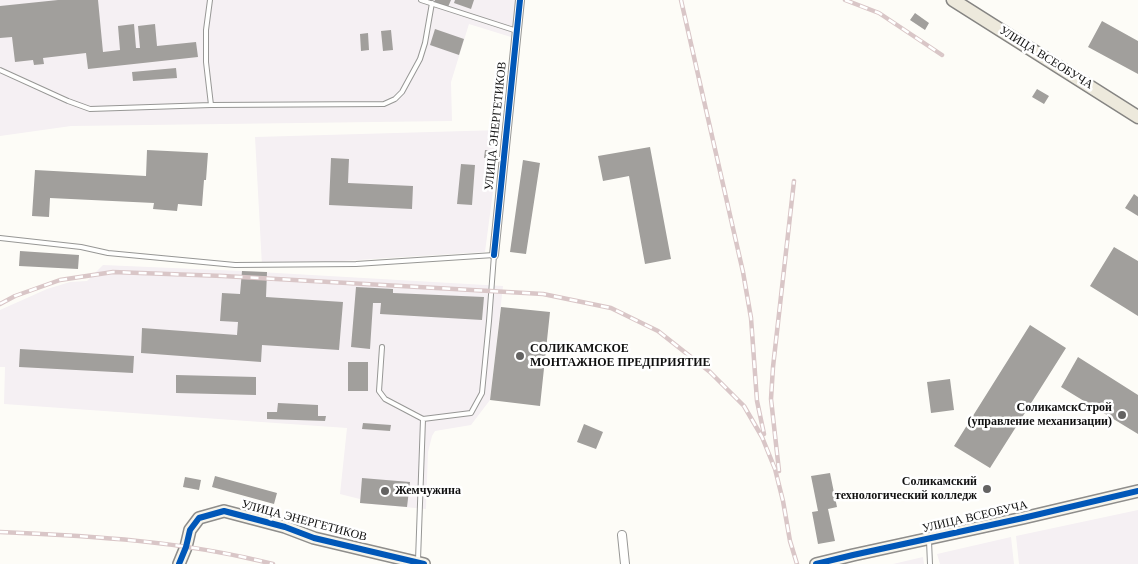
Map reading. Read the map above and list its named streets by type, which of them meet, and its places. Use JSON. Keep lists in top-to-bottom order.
{
  "streets": {
    "main road": ["УЛИЦА ВСЕОБУЧА"],
    "street": ["УЛИЦА ЭНЕРГЕТИКОВ"]
  },
  "places": [
    "СОЛИКАМСКОЕ МОНТАЖНОЕ ПРЕДПРИЯТИЕ",
    "СоликамскСтрой (управление механизации)",
    "Соликамский технологический колледж",
    "Жемчужина"
  ]
}
